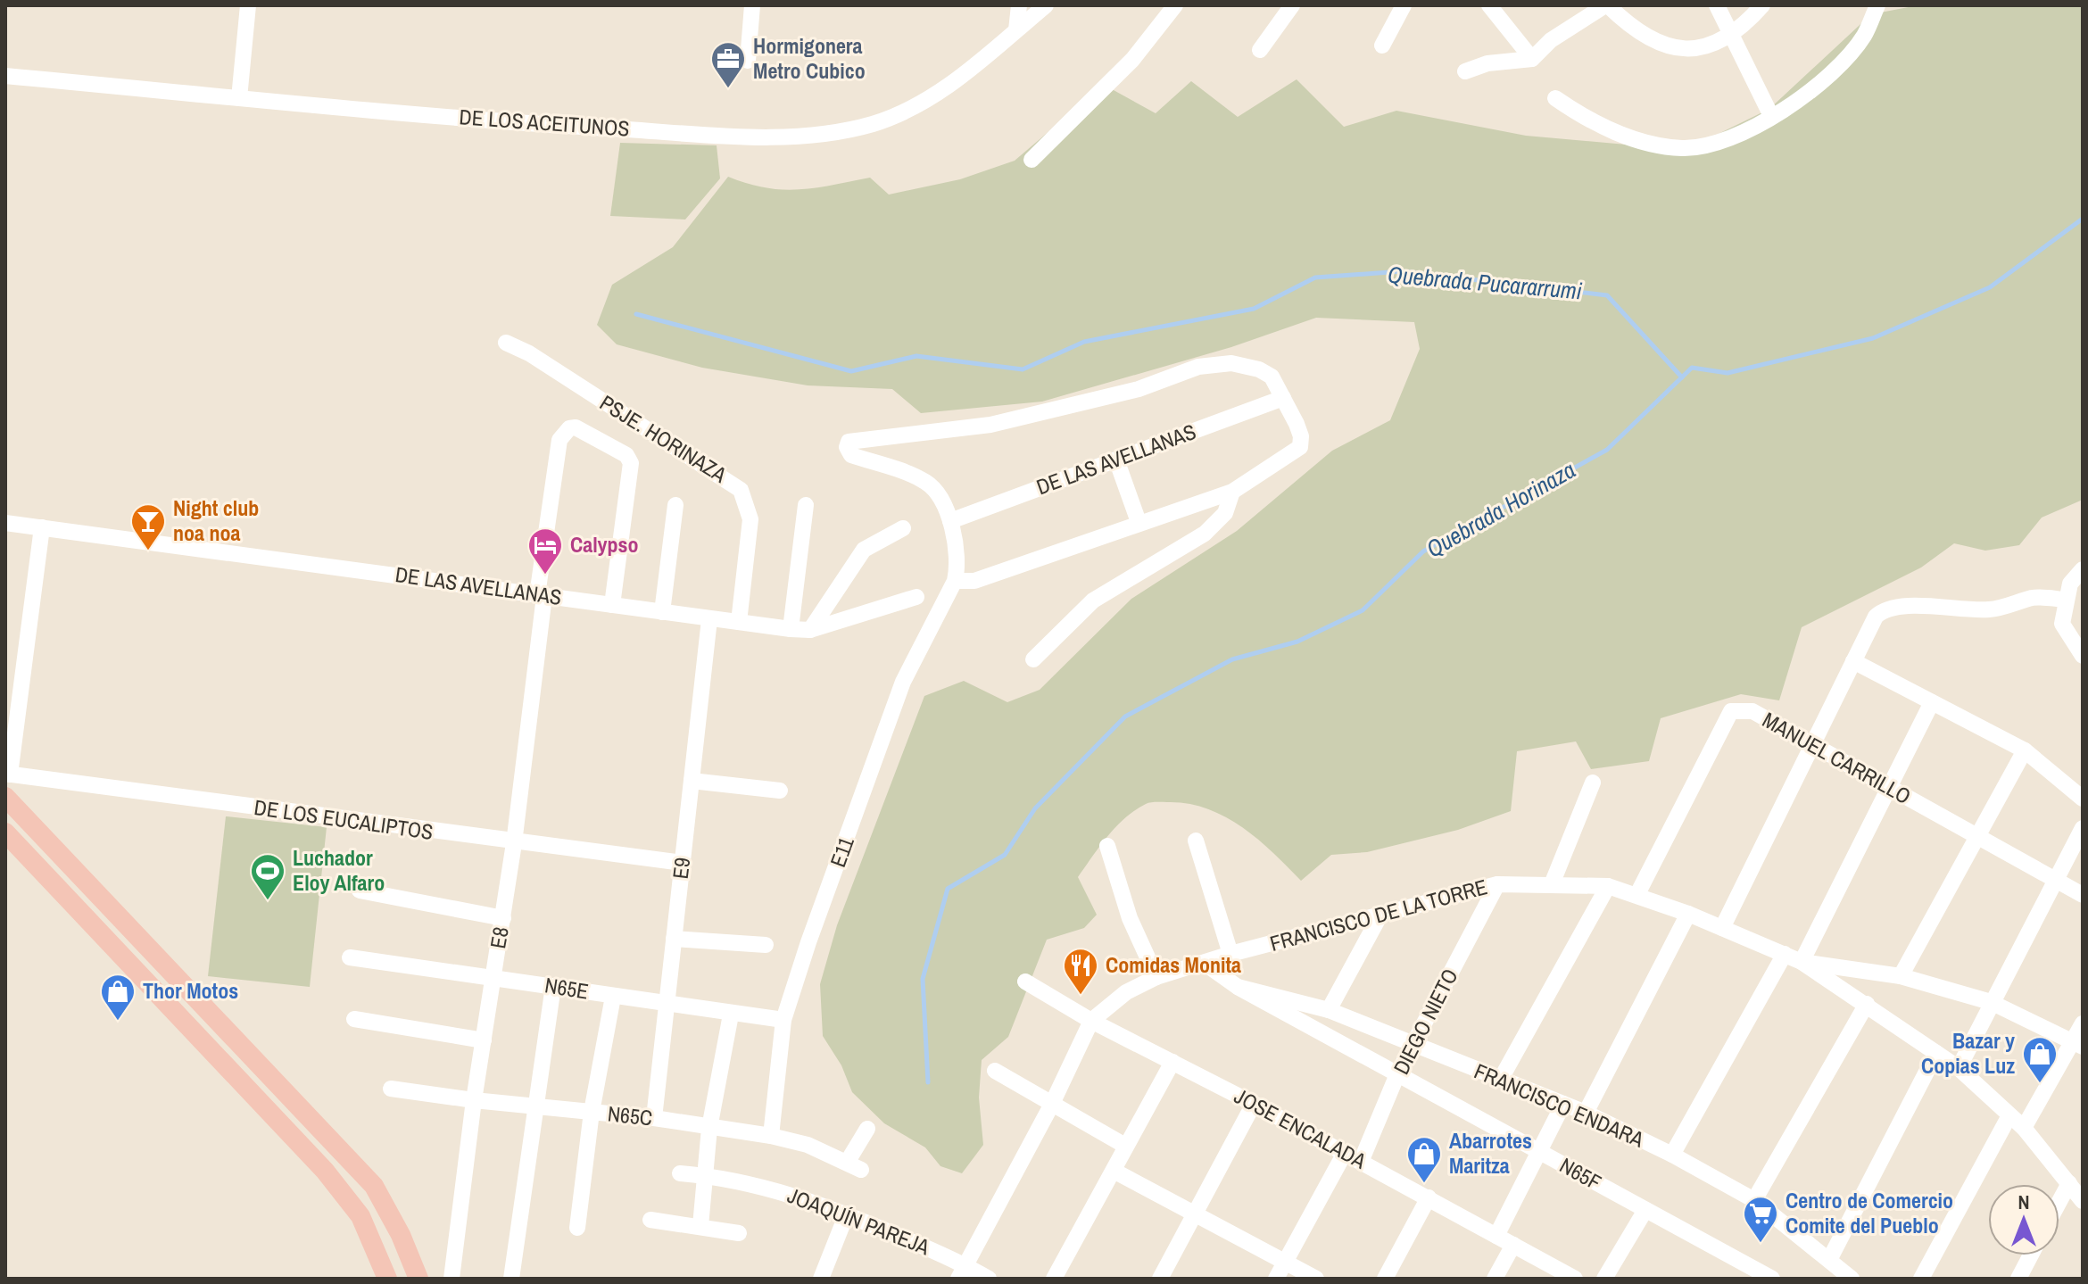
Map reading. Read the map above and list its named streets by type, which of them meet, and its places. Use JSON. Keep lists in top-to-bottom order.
{
  "streets": {
    "street": [
      "DE LOS ACEITUNOS",
      "PSJE. HORINAZA",
      "DE LAS AVELLANAS",
      "MANUEL CARRILLO",
      "DE LOS EUCALIPTOS",
      "E11",
      "E9",
      "FRANCISCO DE LA TORRE",
      "E8",
      "N65E",
      "DIEGO NIETO",
      "FRANCISCO ENDARA",
      "N65C",
      "JOSE ENCALADA",
      "N65F",
      "JOAQUÍN PAREJA"
    ]
  },
  "crossings": [
    ["PSJE. HORINAZA", "DE LAS AVELLANAS"],
    ["DE LAS AVELLANAS", "E9"],
    ["DE LAS AVELLANAS", "E8"],
    ["MANUEL CARRILLO", "FRANCISCO DE LA TORRE"],
    ["DE LOS EUCALIPTOS", "E9"],
    ["DE LOS EUCALIPTOS", "E8"],
    ["E11", "N65E"],
    ["E11", "N65C"],
    ["E9", "N65E"],
    ["E9", "N65C"],
    ["FRANCISCO DE LA TORRE", "DIEGO NIETO"],
    ["FRANCISCO DE LA TORRE", "JOSE ENCALADA"],
    ["FRANCISCO DE LA TORRE", "JOAQUÍN PAREJA"],
    ["E8", "N65E"],
    ["E8", "N65C"],
    ["DIEGO NIETO", "FRANCISCO ENDARA"],
    ["DIEGO NIETO", "JOSE ENCALADA"],
    ["DIEGO NIETO", "N65F"],
    ["FRANCISCO ENDARA", "N65F"]
  ],
  "water": ["Quebrada Pucararrumi", "Quebrada Horinaza"],
  "places": {
    "office": ["Hormigonera Metro Cubico"],
    "bar": ["Night club noa noa"],
    "hotel": ["Calypso"],
    "sports": ["Luchador Eloy Alfaro"],
    "restaurant": ["Comidas Monita"],
    "shop": ["Thor Motos", "Bazar y Copias Luz", "Abarrotes Maritza"],
    "supermarket": ["Centro de Comercio Comite del Pueblo"]
  },
  "north": "top"
}
